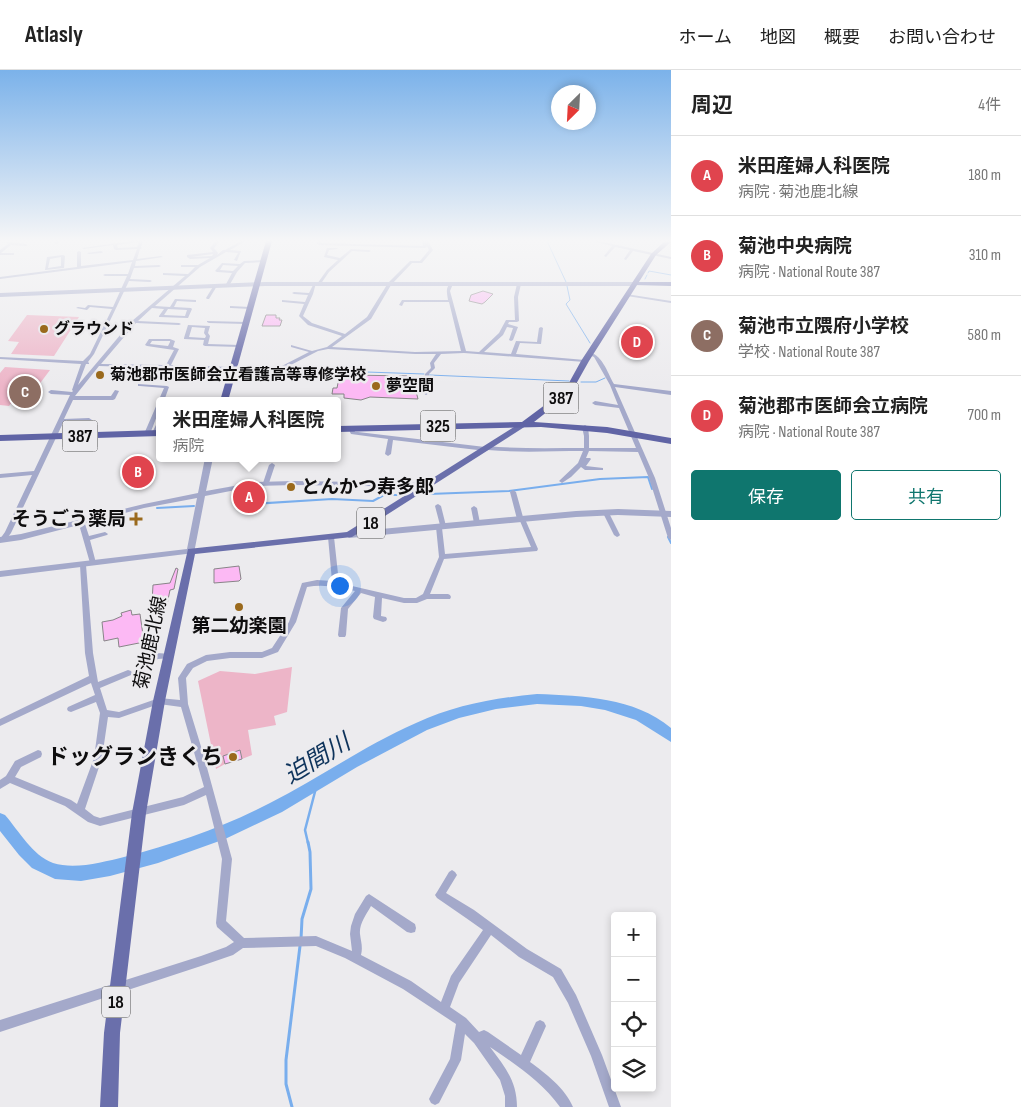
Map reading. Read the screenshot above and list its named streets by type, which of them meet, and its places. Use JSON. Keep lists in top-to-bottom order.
{
  "streets": {
    "highway": ["387", "325"],
    "main road": ["18", "菊池鹿北線"]
  },
  "crossings": [
    ["387", "325"],
    ["387", "18"],
    ["325", "18"],
    ["18", "菊池鹿北線"]
  ],
  "water": ["迫間川"],
  "places": {
    "other": [
      "グラウンド",
      "菊池郡市医師会立看護高等専修学校",
      "夢空間",
      "とんかつ寿多郎",
      "第二幼楽園",
      "ドッグランきくち"
    ],
    "health": ["そうごう薬局"]
  },
  "north": "bottom left",
  "page": {
    "header": "Atlasly",
    "nav": [
      "ホーム",
      "地図",
      "概要",
      "お問い合わせ"
    ],
    "heading": ["周辺", "4件"],
    "list": [
      {
        "mark": "A",
        "name": "米田産婦人科医院",
        "note": "病院 · 菊池鹿北線",
        "value": "180 m"
      },
      {
        "mark": "B",
        "name": "菊池中央病院",
        "note": "病院 · National Route 387",
        "value": "310 m"
      },
      {
        "mark": "C",
        "name": "菊池市立隈府小学校",
        "note": "学校 · National Route 387",
        "value": "580 m"
      },
      {
        "mark": "D",
        "name": "菊池郡市医師会立病院",
        "note": "病院 · National Route 387",
        "value": "700 m"
      }
    ],
    "pins": [
      "D",
      "C",
      "B",
      "A"
    ],
    "popup": ["米田産婦人科医院", "病院"],
    "buttons": ["保存", "共有"],
    "map_buttons": ["+", "−"]
  }
}
